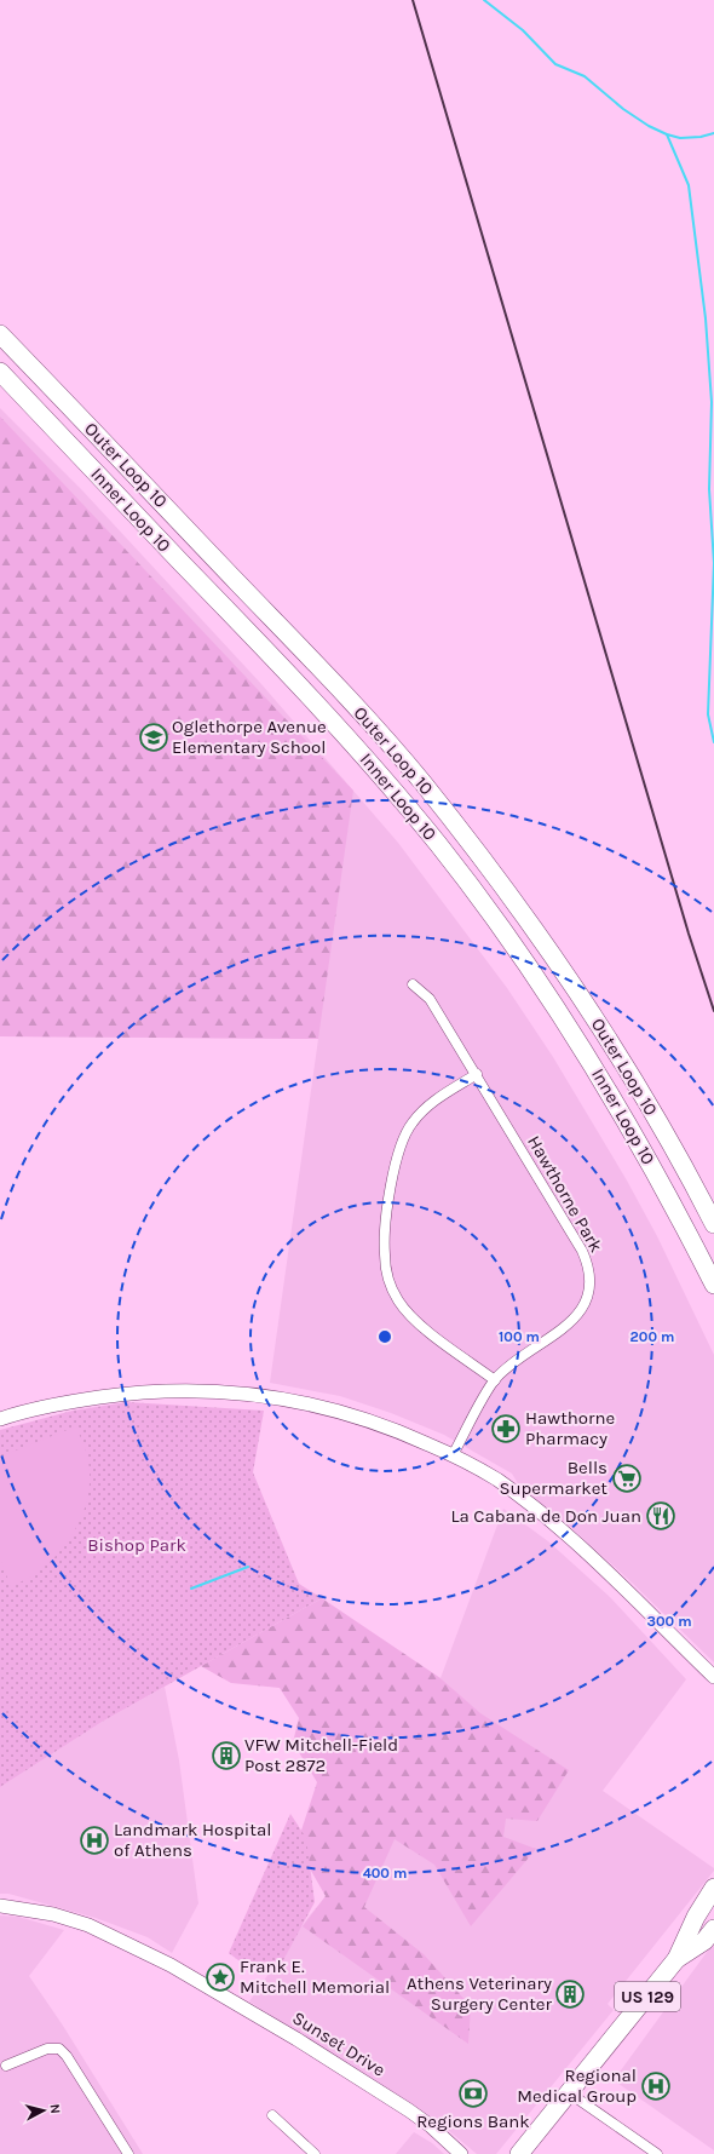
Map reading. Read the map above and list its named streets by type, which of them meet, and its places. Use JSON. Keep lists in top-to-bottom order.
{
  "streets": {
    "highway": ["Outer Loop 10", "Inner Loop 10", "US 129"],
    "main road": ["Sunset Drive"],
    "street": ["Hawthorne Park"]
  },
  "parks": ["Bishop Park"],
  "places": {
    "school or university": ["Oglethorpe Avenue Elementary School"],
    "pharmacy": ["Hawthorne Pharmacy"],
    "supermarket": ["Bells Supermarket"],
    "restaurant": ["La Cabana de Don Juan"],
    "building": ["VFW Mitchell-Field Post 2872", "Athens Veterinary Surgery Center"],
    "hospital": ["Landmark Hospital of Athens", "Regional Medical Group"],
    "place": ["Frank E. Mitchell Memorial"],
    "bank": ["Regions Bank"]
  },
  "north": "right",
  "rings": [
    "100 m",
    "200 m",
    "300 m",
    "400 m"
  ]
}
